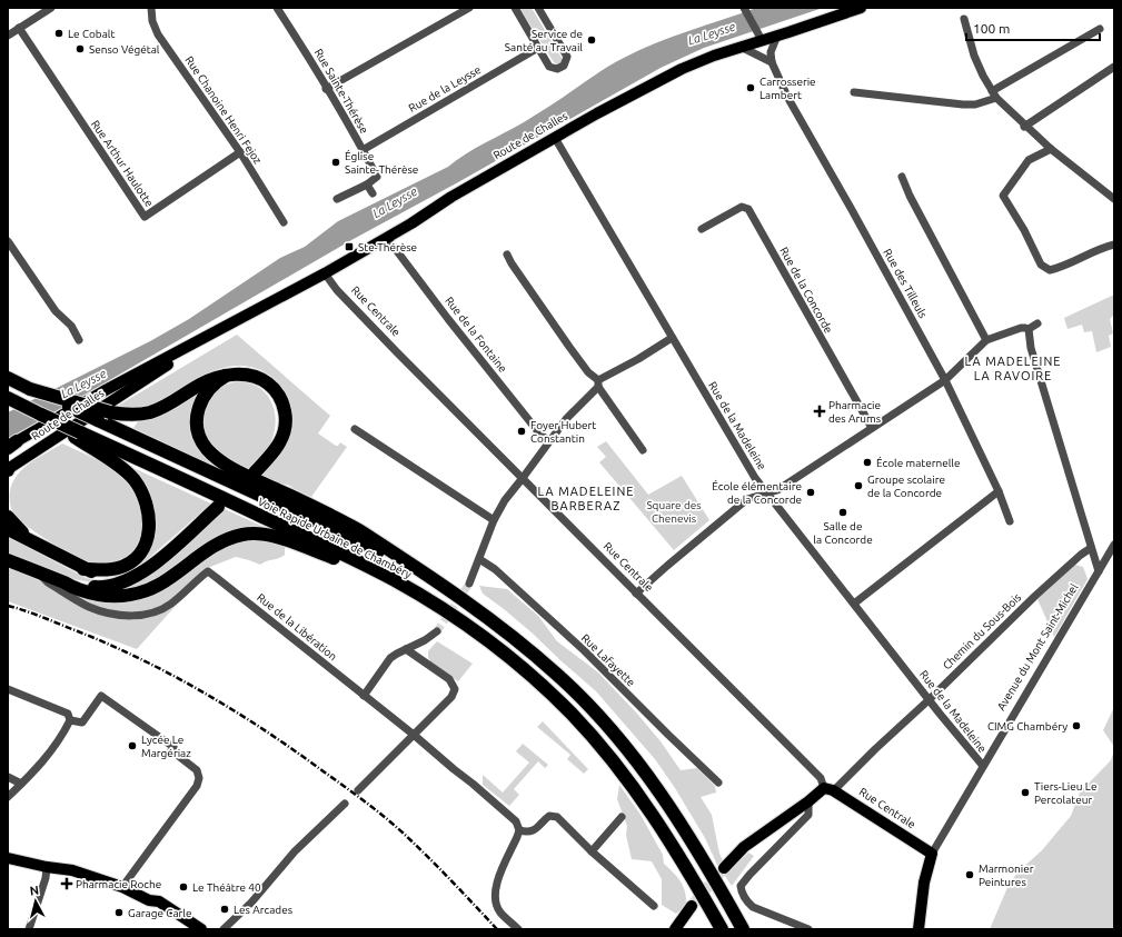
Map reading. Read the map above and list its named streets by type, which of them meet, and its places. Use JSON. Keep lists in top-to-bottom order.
{
  "streets": {
    "highway": ["Voie Rapide Urbaine de Chambéry"],
    "main road": ["Route de Challes", "Rue Centrale", "Avenue du Mont Saint-Michel"],
    "street": [
      "Rue de la Leysse",
      "Rue Sainte-Thérèse",
      "Rue Chanoine Henri Fejoz",
      "Rue Arthur Haulotte",
      "Rue des Tilleuls",
      "Rue de la Concorde",
      "Rue de la Fontaine",
      "Rue de la Madeleine",
      "Rue de la Libération",
      "Chemin du Sous-Bois",
      "Rue Lafayette"
    ]
  },
  "crossings": [
    ["Rue de la Leysse", "Rue Sainte-Thérèse"],
    ["Rue Chanoine Henri Fejoz", "Rue Arthur Haulotte"],
    ["Route de Challes", "Rue Centrale"],
    ["Route de Challes", "Rue de la Fontaine"],
    ["Route de Challes", "Rue de la Madeleine"],
    ["Rue Centrale", "Chemin du Sous-Bois"],
    ["Rue Centrale", "Avenue du Mont Saint-Michel"],
    ["Rue de la Madeleine", "Chemin du Sous-Bois"],
    ["Rue de la Madeleine", "Avenue du Mont Saint-Michel"]
  ],
  "districts": ["LA MADELEINE LA RAVOIRE", "LA MADELEINE BARBERAZ"],
  "water": ["La Leysse"],
  "parks": ["Square des Chenevis"],
  "places": {
    "other": [
      "Le Cobalt",
      "Service de Santé au Travail",
      "Senso Végétal",
      "Carrosserie Lambert",
      "Église Sainte-Thérèse",
      "Foyer Hubert Constantin",
      "École maternelle",
      "Groupe scolaire de la Concorde",
      "École élémentaire de la Concorde",
      "Salle de la Concorde",
      "CIMG Chambéry",
      "Lycée Le Margériaz",
      "Tiers-Lieu Le Percolateur",
      "Marmonier Peintures",
      "Le Théâtre 40",
      "Les Arcades",
      "Garage Carle"
    ],
    "transit": ["Ste-Thérèse"],
    "health": ["Pharmacie des Arums", "Pharmacie Roche"]
  },
  "scale_bar": "100 m",
  "north": "top"
}
